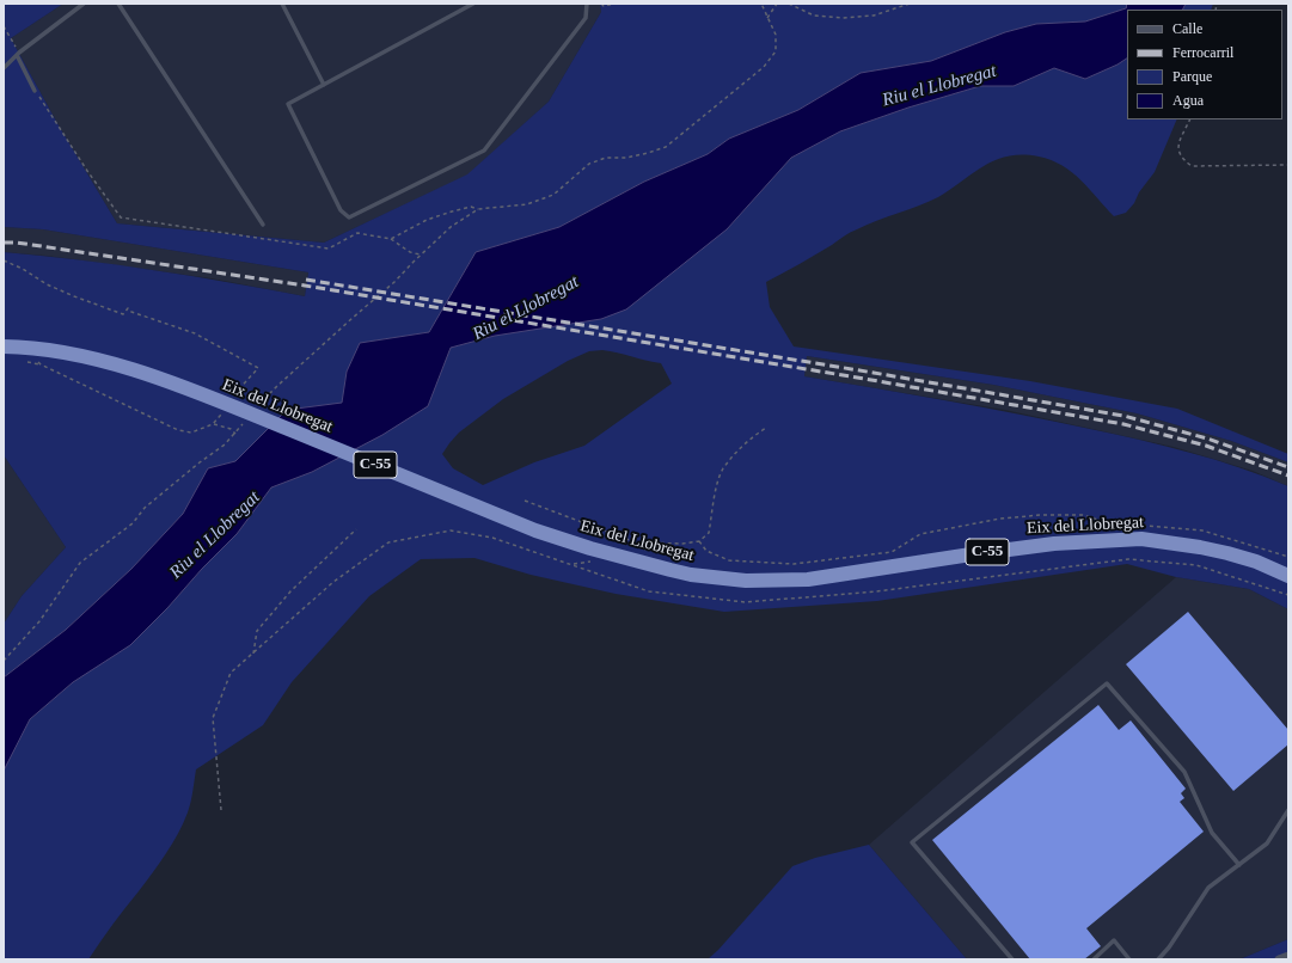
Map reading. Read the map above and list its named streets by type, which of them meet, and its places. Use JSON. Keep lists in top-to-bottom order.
{
  "streets": {
    "highway": ["Eix del Llobregat", "C-55"]
  },
  "water": ["Riu el Llobregat"],
  "legend": [
    "Calle",
    "Ferrocarril",
    "Parque",
    "Agua"
  ]
}
